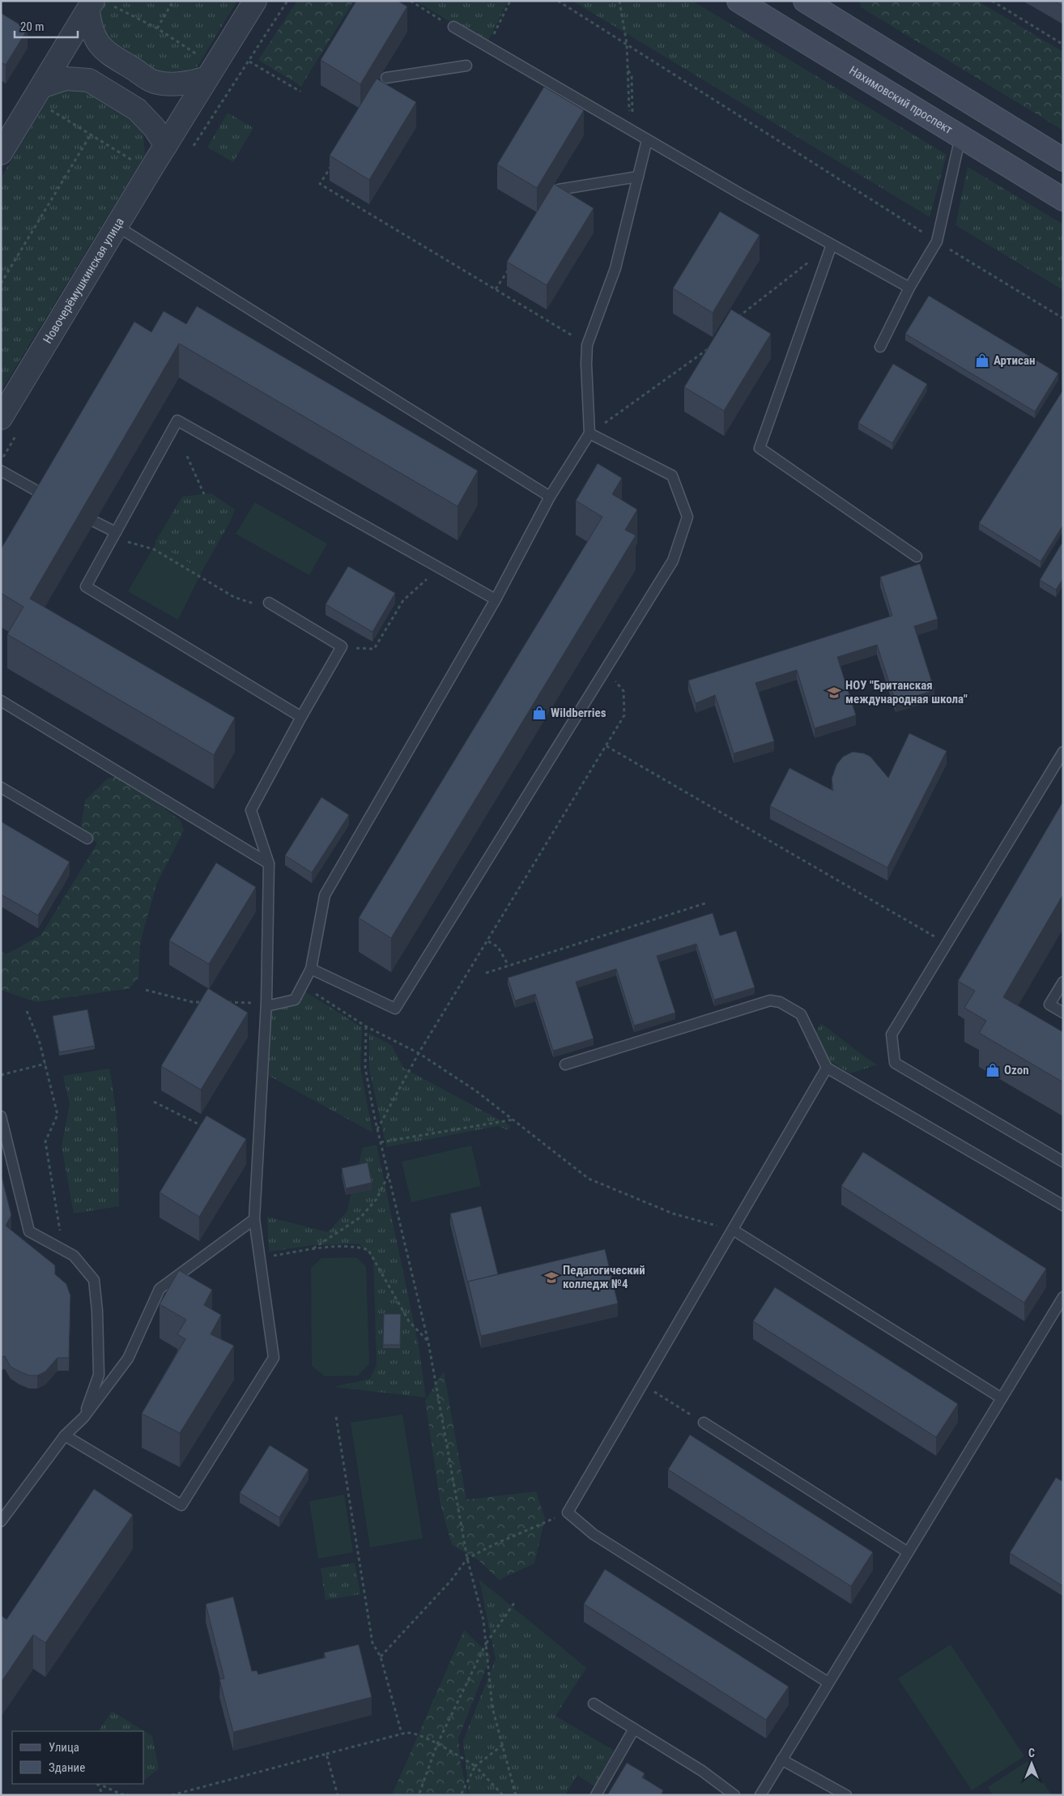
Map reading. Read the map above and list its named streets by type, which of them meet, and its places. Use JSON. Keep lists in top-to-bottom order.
{
  "streets": {
    "main road": ["Нахимовский проспект"],
    "street": ["Новочерёмушкинская улица"]
  },
  "places": {
    "shop": ["Артисан", "Wildberries", "Ozon"],
    "school or university": ["НОУ \"Британская международная школа\"", "Педагогический колледж №4"]
  },
  "legend": ["Улица", "Здание"],
  "scale_bar": "20 m",
  "north": "top"
}
